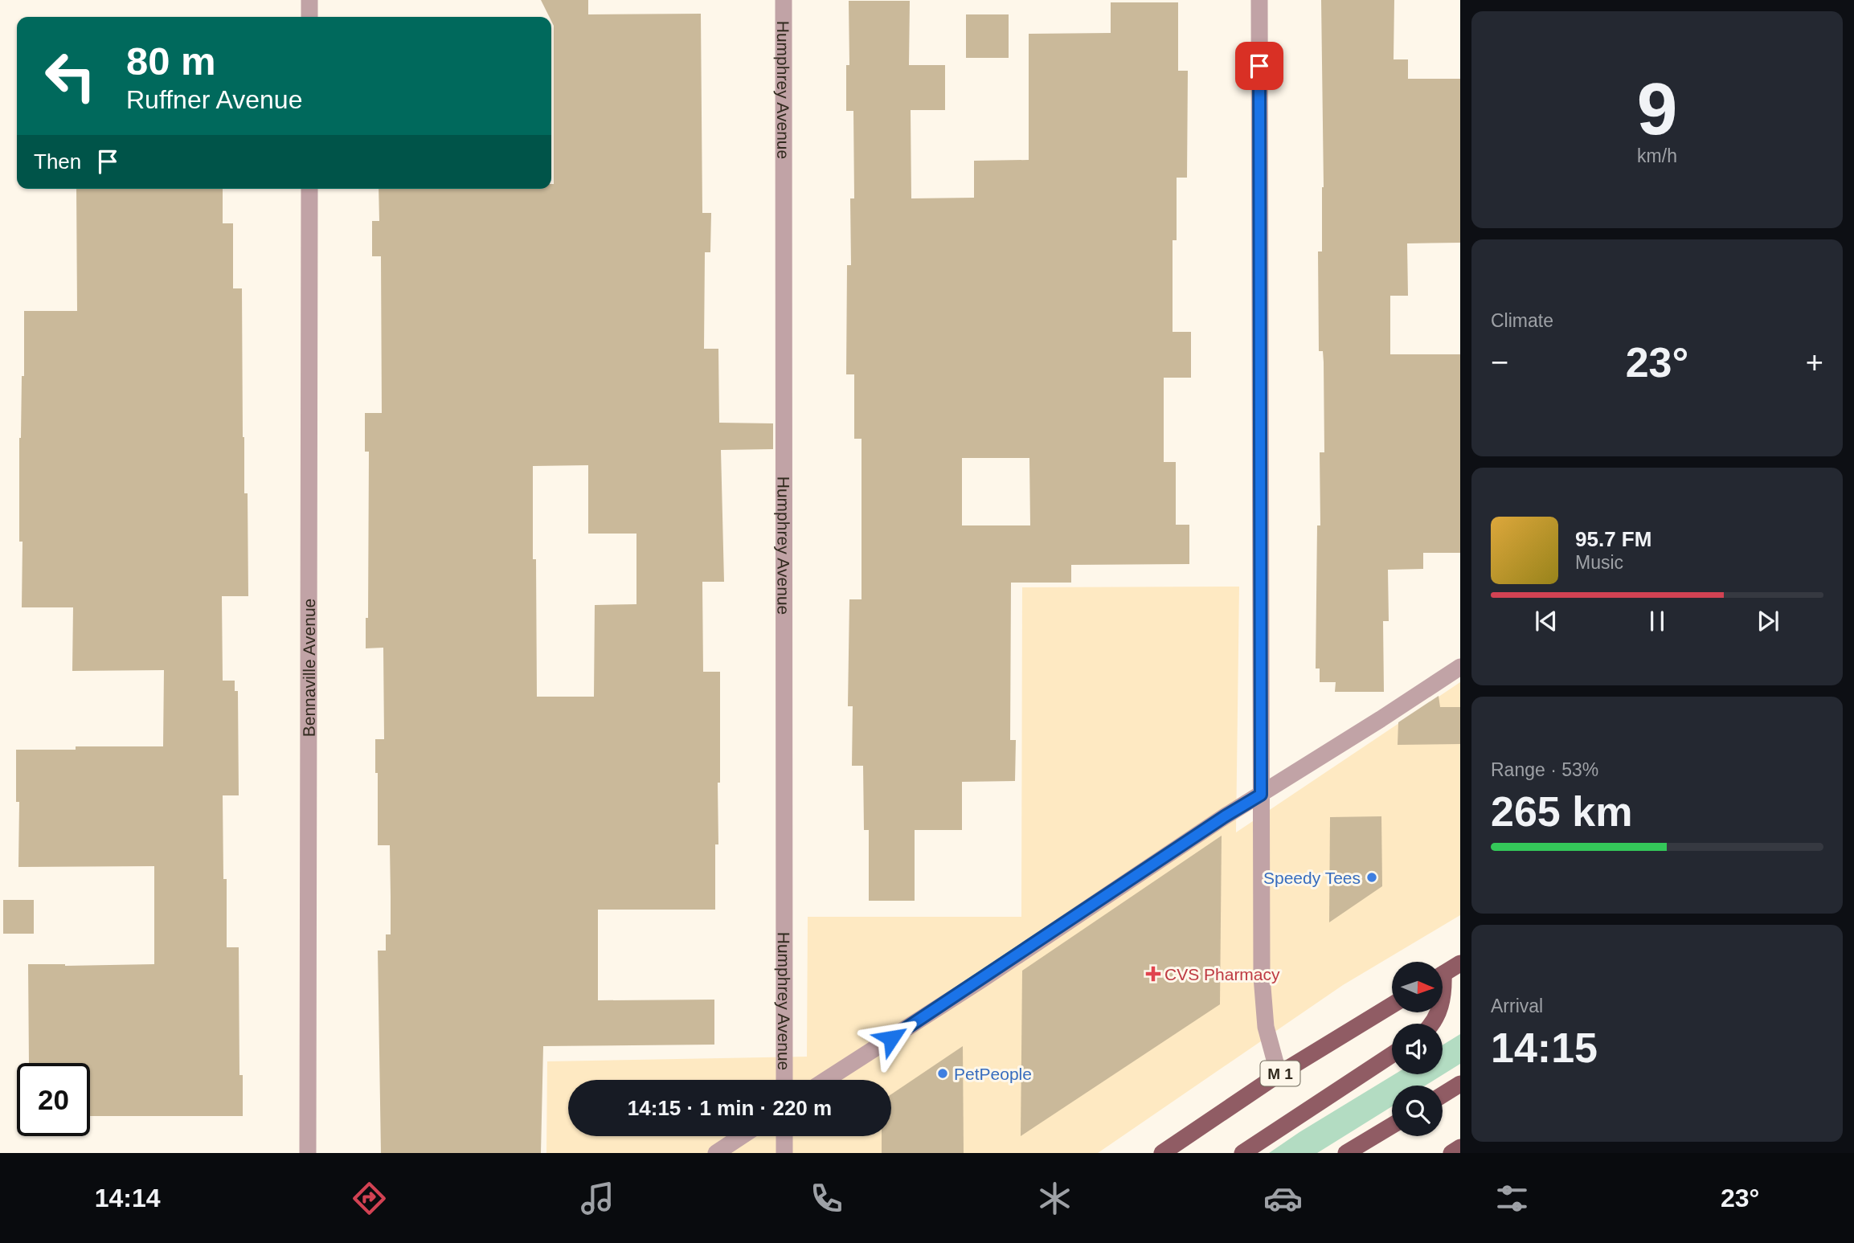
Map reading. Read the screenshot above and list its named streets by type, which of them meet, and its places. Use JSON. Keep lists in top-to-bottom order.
{
  "streets": {
    "main road": ["M 1"],
    "street": ["Humphrey Avenue", "Bennaville Avenue"]
  },
  "places": {
    "other": ["Speedy Tees", "PetPeople"],
    "health": ["CVS Pharmacy"]
  },
  "north": "right",
  "page": {
    "tile": [
      ["9", "km/h"],
      "Climate",
      ["Range · 53%", "265 km"],
      ["Arrival", "14:15"]
    ],
    "turn": ["80 m", "Ruffner Avenue"],
    "then": "Then",
    "heat": ["−", "23°", "+"],
    "song": ["95.7 FM", "Music"],
    "limit": "20",
    "trip": "14:15 · 1 min · 220 m",
    "tabs": ["14:14", "23°"]
  }
}
